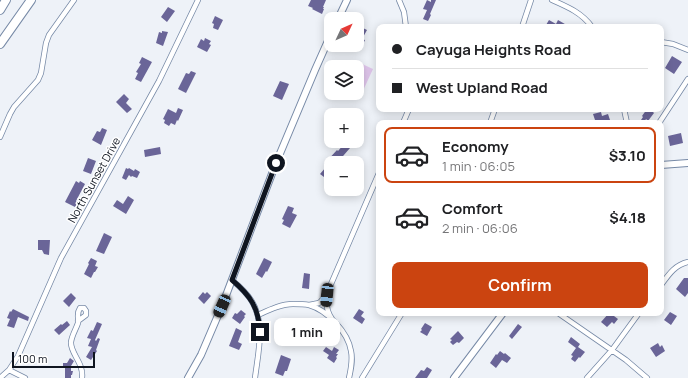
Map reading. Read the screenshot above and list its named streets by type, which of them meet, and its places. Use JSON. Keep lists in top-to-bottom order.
{
  "streets": {
    "street": ["North Sunset Drive"]
  },
  "scale_bar": "100 m",
  "north": "top right",
  "page": {
    "map_buttons": ["+", "−"],
    "banner": ["Cayuga Heights Road", "West Upland Road"],
    "list": [
      {
        "name": "Economy",
        "note": "1 min · 06:05",
        "value": "$3.10"
      },
      {
        "name": "Comfort",
        "note": "2 min · 06:06",
        "value": "$4.18"
      }
    ],
    "buttons": "Confirm",
    "bubble": "1 min",
    "scale": "100 m"
  }
}
